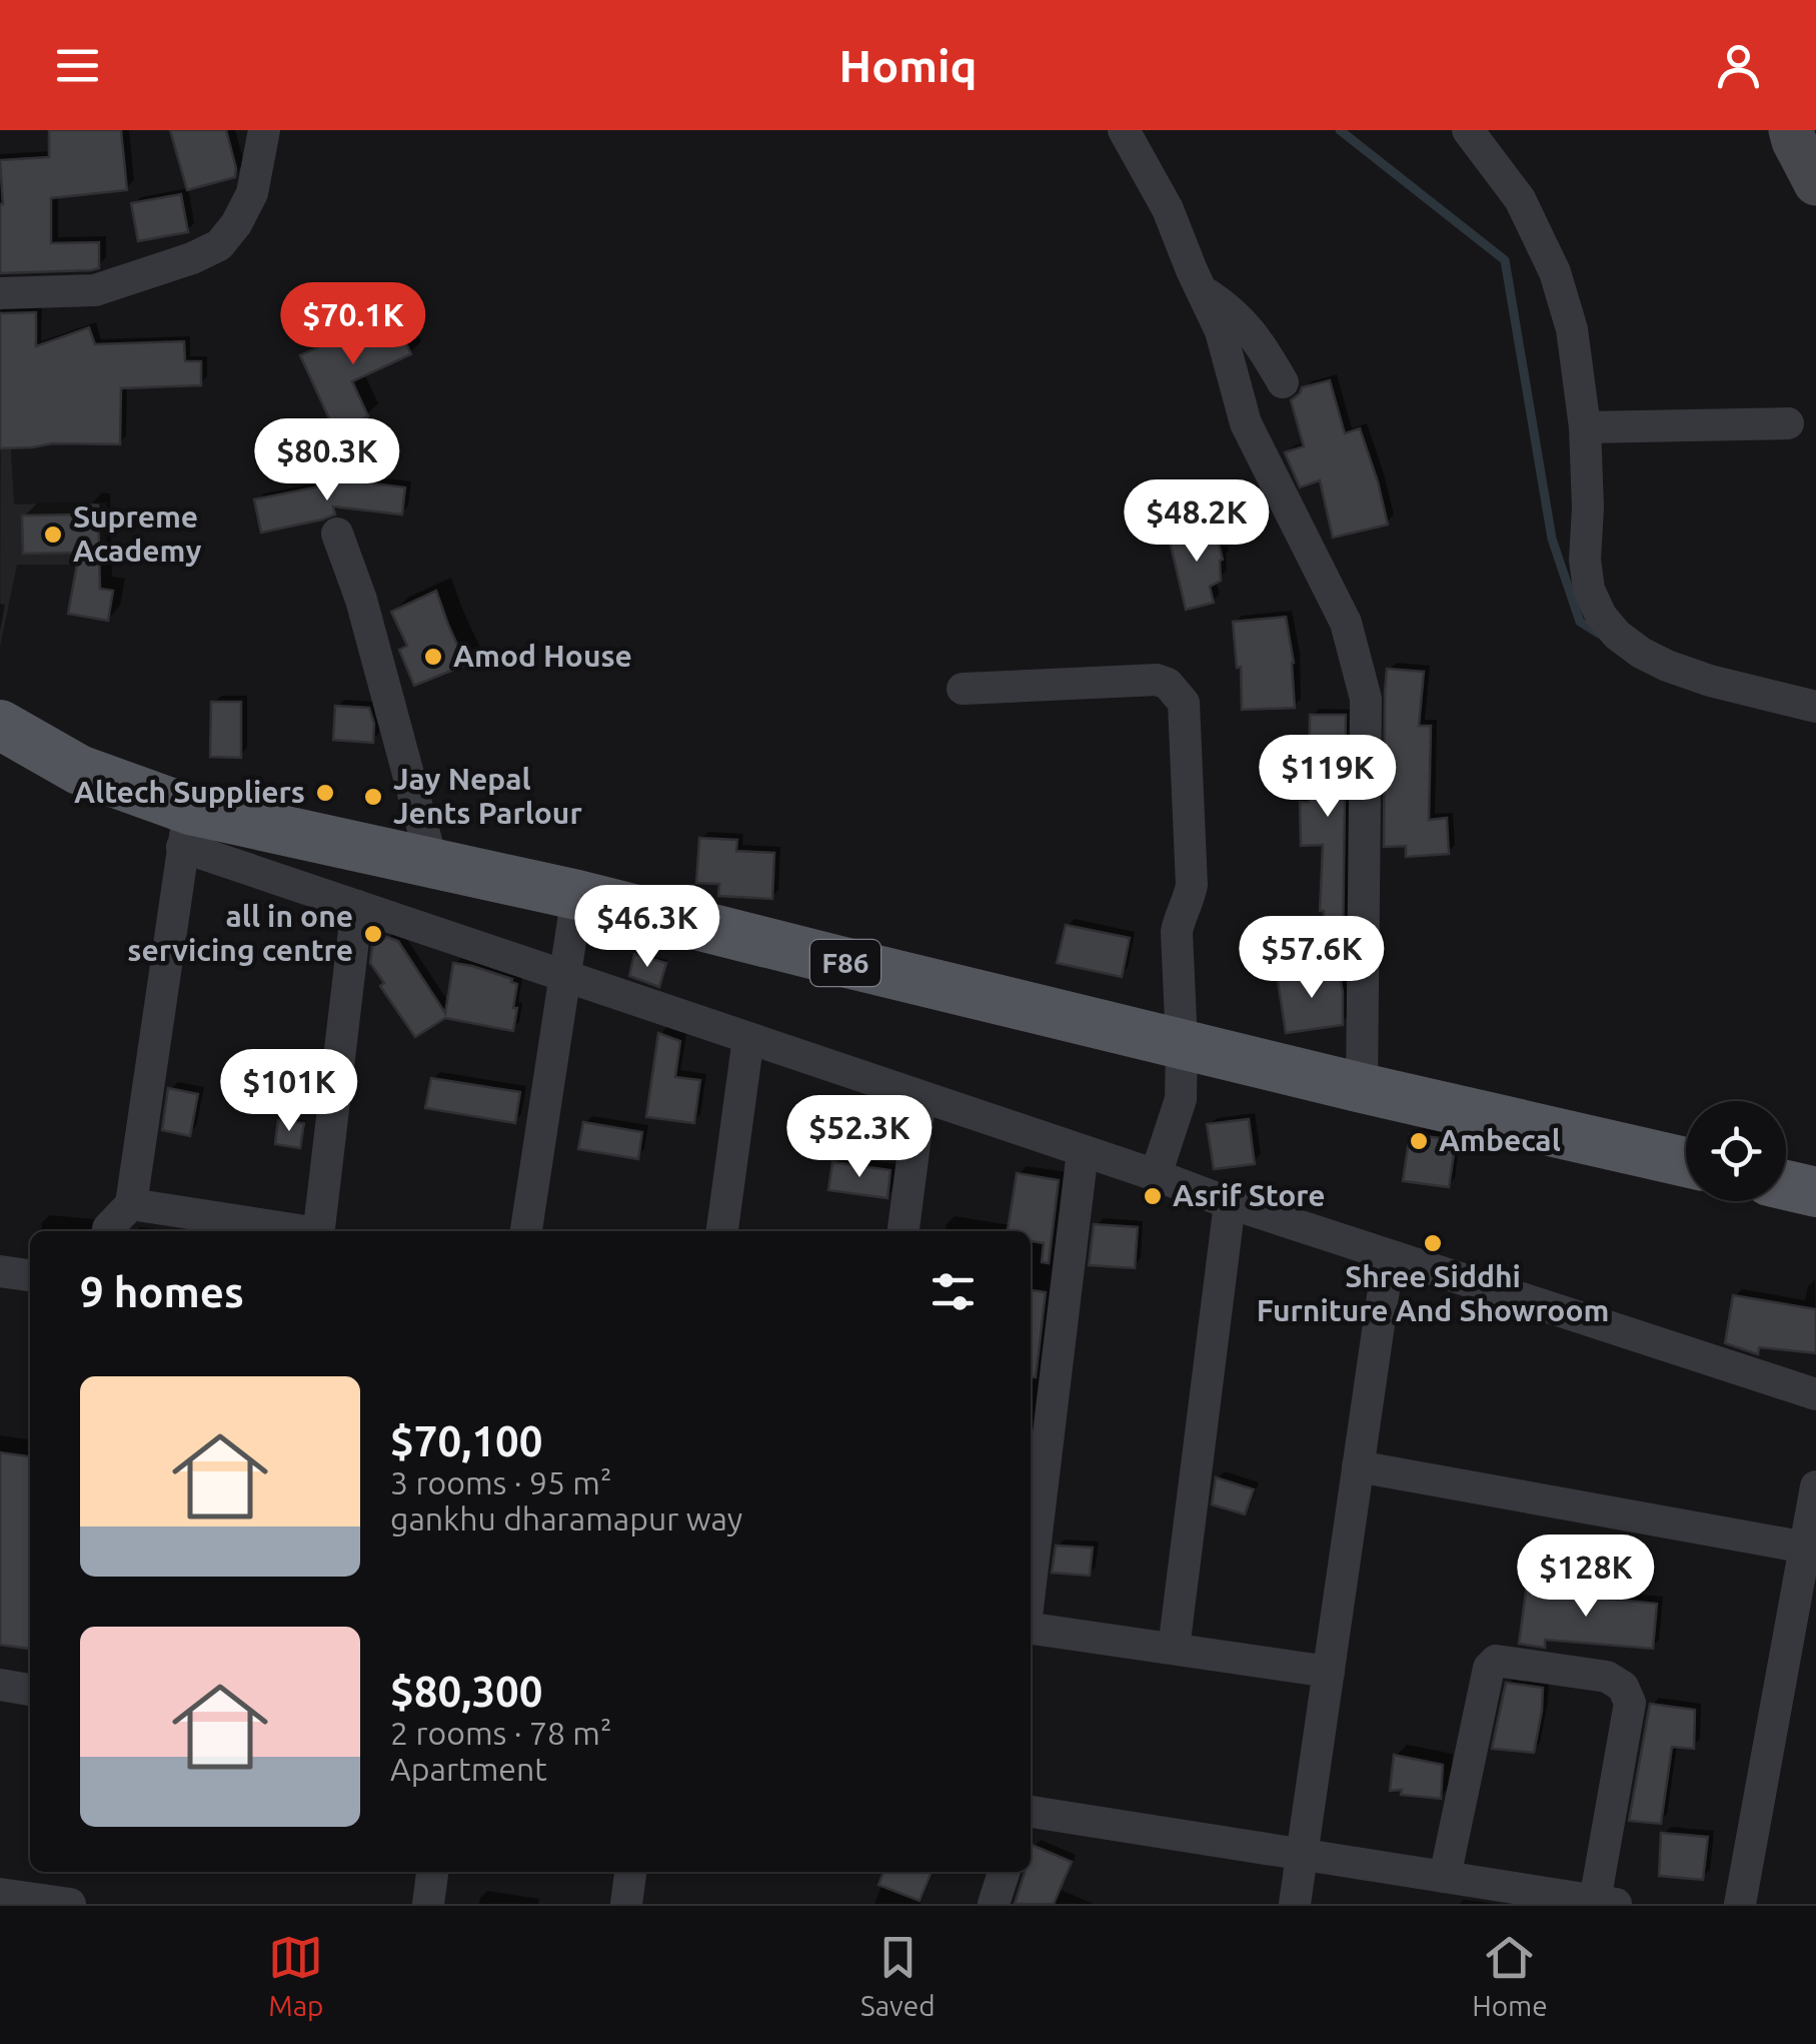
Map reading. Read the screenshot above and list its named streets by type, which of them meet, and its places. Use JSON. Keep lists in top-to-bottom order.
{
  "streets": {
    "main road": ["F86"]
  },
  "places": [
    "Supreme Academy",
    "Amod House",
    "Altech Suppliers",
    "Jay Nepal Jents Parlour",
    "all in one servicing centre",
    "Ambecal",
    "Asrif Store",
    "Shree Siddhi Furniture And Showroom"
  ],
  "page": {
    "header": "Homiq",
    "price": [
      "$70.1K",
      "$80.3K",
      "$48.2K",
      "$119K",
      "$46.3K",
      "$57.6K",
      "$101K",
      "$52.3K",
      "$128K"
    ],
    "heading": "9 homes",
    "list": [
      {
        "name": "$70,100",
        "note": "3 rooms · 95 m² · gankhu dharamapur way"
      },
      {
        "name": "$80,300",
        "note": "2 rooms · 78 m² · Apartment"
      }
    ],
    "tabs": ["Map", "Saved", "Home"]
  }
}
